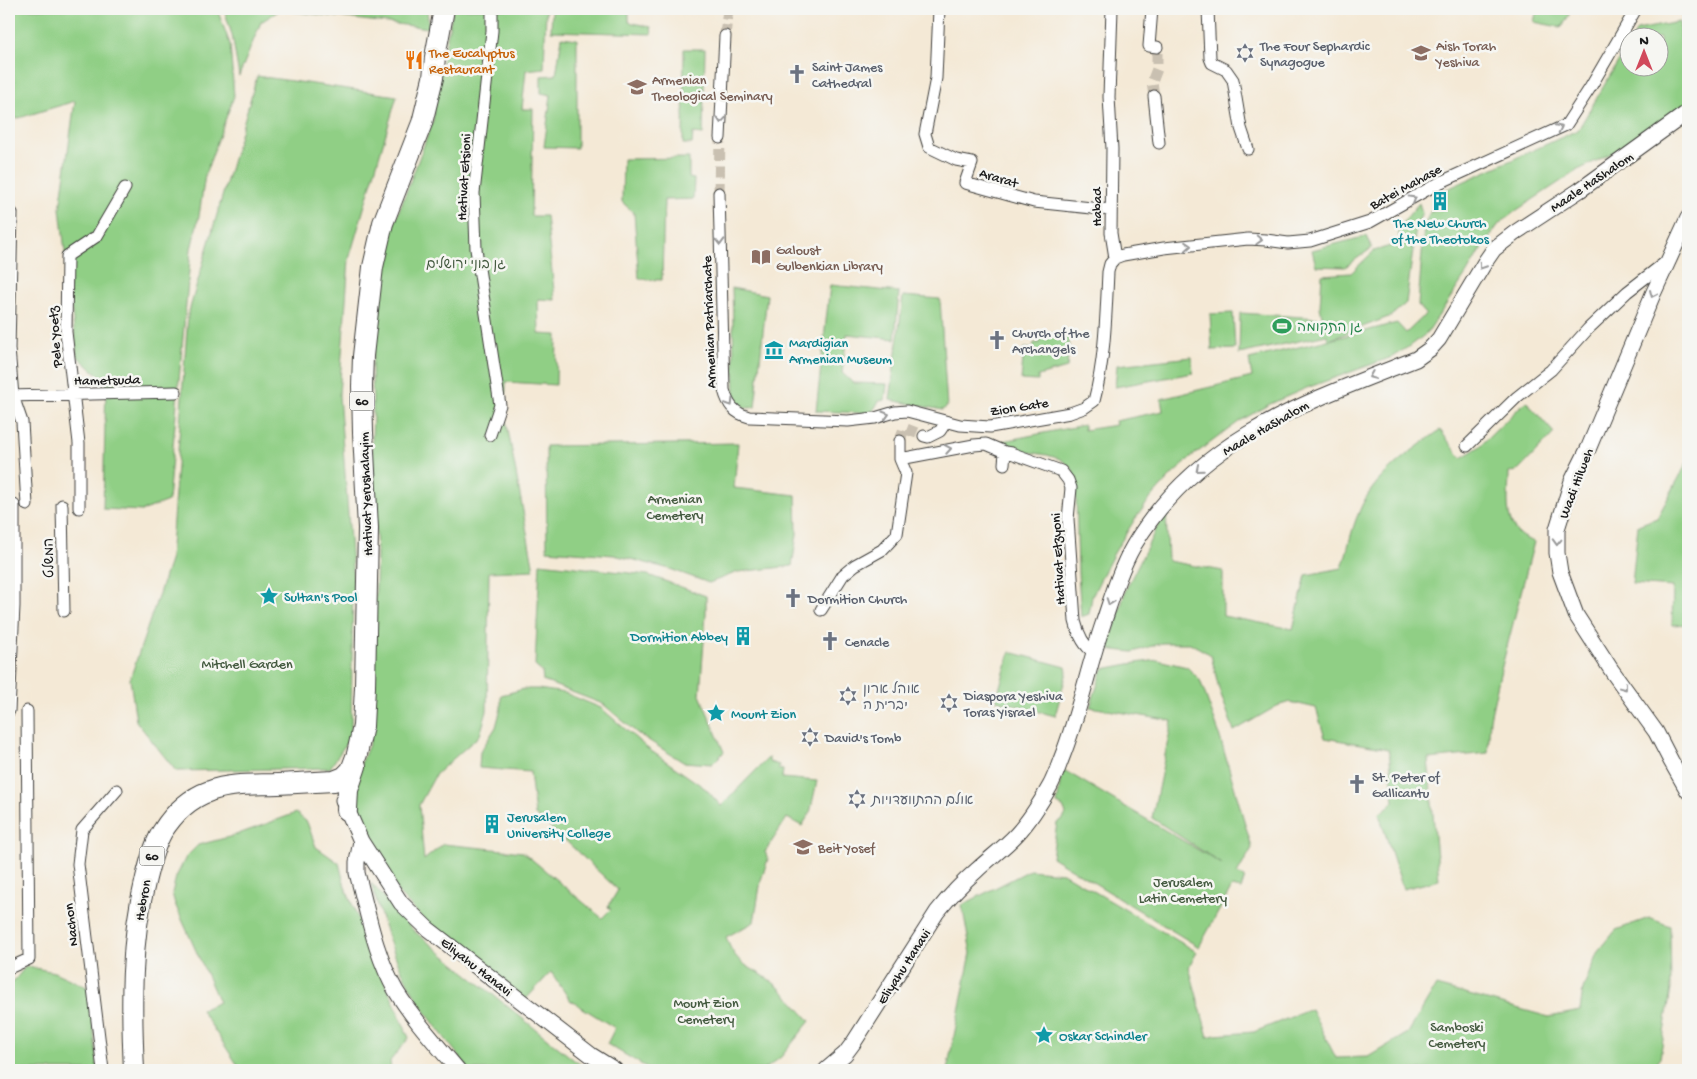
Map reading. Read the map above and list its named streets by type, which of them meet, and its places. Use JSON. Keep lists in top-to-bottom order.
{
  "streets": {
    "highway": ["60", "Hativat Yerushalayim", "Hebron"],
    "street": [
      "Hativat Etsioni",
      "Ararat",
      "Maale HaShalom",
      "Batei Mahase",
      "Habad",
      "Armenian Patriarchate",
      "Pele Yoetz",
      "Hametsuda",
      "Zion Gate",
      "Wadi Hilweh",
      "המשלט",
      "Hativat Etzyoni",
      "Nachon",
      "Eliyahu Hanavi"
    ]
  },
  "crossings": [
    ["Ararat", "Habad"],
    ["Maale HaShalom", "Hativat Etzyoni"],
    ["Maale HaShalom", "Eliyahu Hanavi"],
    ["Batei Mahase", "Habad"],
    ["Habad", "Zion Gate"],
    ["Armenian Patriarchate", "Zion Gate"],
    ["Pele Yoetz", "Hametsuda"],
    ["Hativat Yerushalayim", "Hebron"]
  ],
  "one_way": ["Batei Mahase", "Wadi Hilweh"],
  "parks": [
    "גן בוני ירושלים",
    "Armenian Cemetery",
    "Mitchell Garden",
    "Jerusalem Latin Cemetery",
    "Mount Zion Cemetery",
    "Samboski Cemetery"
  ],
  "places": {
    "synagogue": [
      "The Four Sephardic Synagogue",
      "אוהל ארון ברית ה'",
      "Diaspora Yeshiva Toras Yisrael",
      "David's Tomb",
      "אולם ההתוועדויות"
    ],
    "school or university": ["Aish Torah Yeshiva", "Armenian Theological Seminary", "Beit Yosef"],
    "restaurant": ["The Eucalyptus Restaurant"],
    "church": [
      "Saint James Cathedral",
      "Church of the Archangels",
      "Dormition Church",
      "Cenacle",
      "St. Peter of Gallicantu"
    ],
    "building": ["The New Church of the Theotokos", "Dormition Abbey", "Jerusalem University College"],
    "library": ["Galoust Gulbenkian Library"],
    "sports": ["גן התקומה"],
    "museum": ["Mardigian Armenian Museum"],
    "place": ["Sultan's Pool", "Mount Zion", "Oskar Schindler"]
  },
  "north": "top"
}
